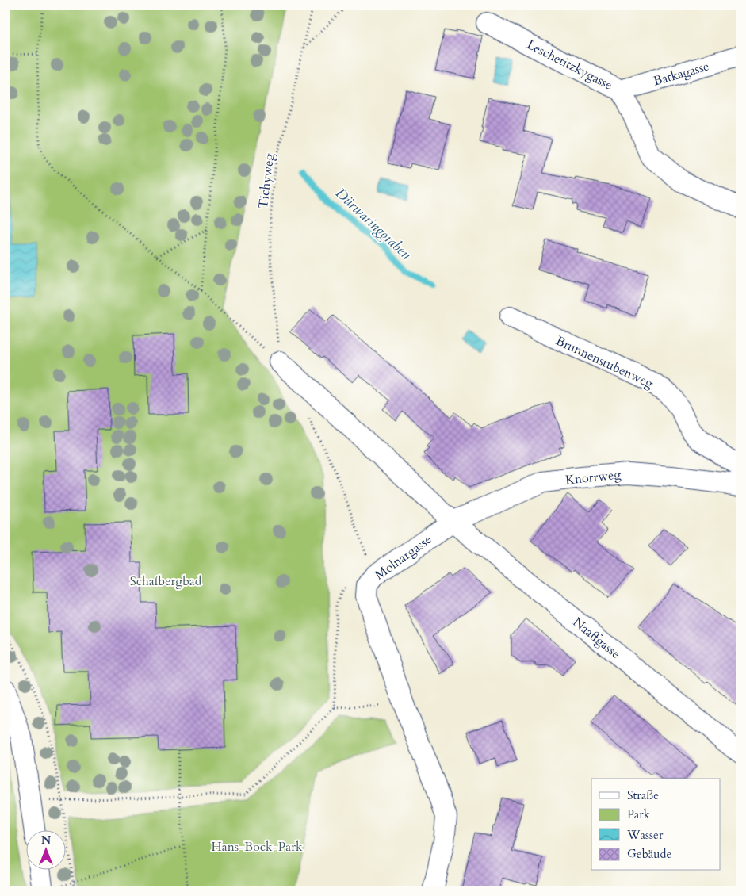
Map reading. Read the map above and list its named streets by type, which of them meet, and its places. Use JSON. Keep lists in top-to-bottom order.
{
  "streets": {
    "street": [
      "Leschetitzkygasse",
      "Batkagasse",
      "Brunnenstubenweg",
      "Knorrweg",
      "Molnargasse",
      "Naaffgasse"
    ],
    "path": ["Tichyweg"]
  },
  "crossings": [
    ["Leschetitzkygasse", "Batkagasse"],
    ["Knorrweg", "Molnargasse"],
    ["Knorrweg", "Naaffgasse"],
    ["Molnargasse", "Naaffgasse"]
  ],
  "water": ["Dürwaringgraben"],
  "parks": ["Schafbergbad", "Hans-Bock-Park"],
  "legend": [
    "Straße",
    "Park",
    "Wasser",
    "Gebäude"
  ],
  "north": "top"
}
